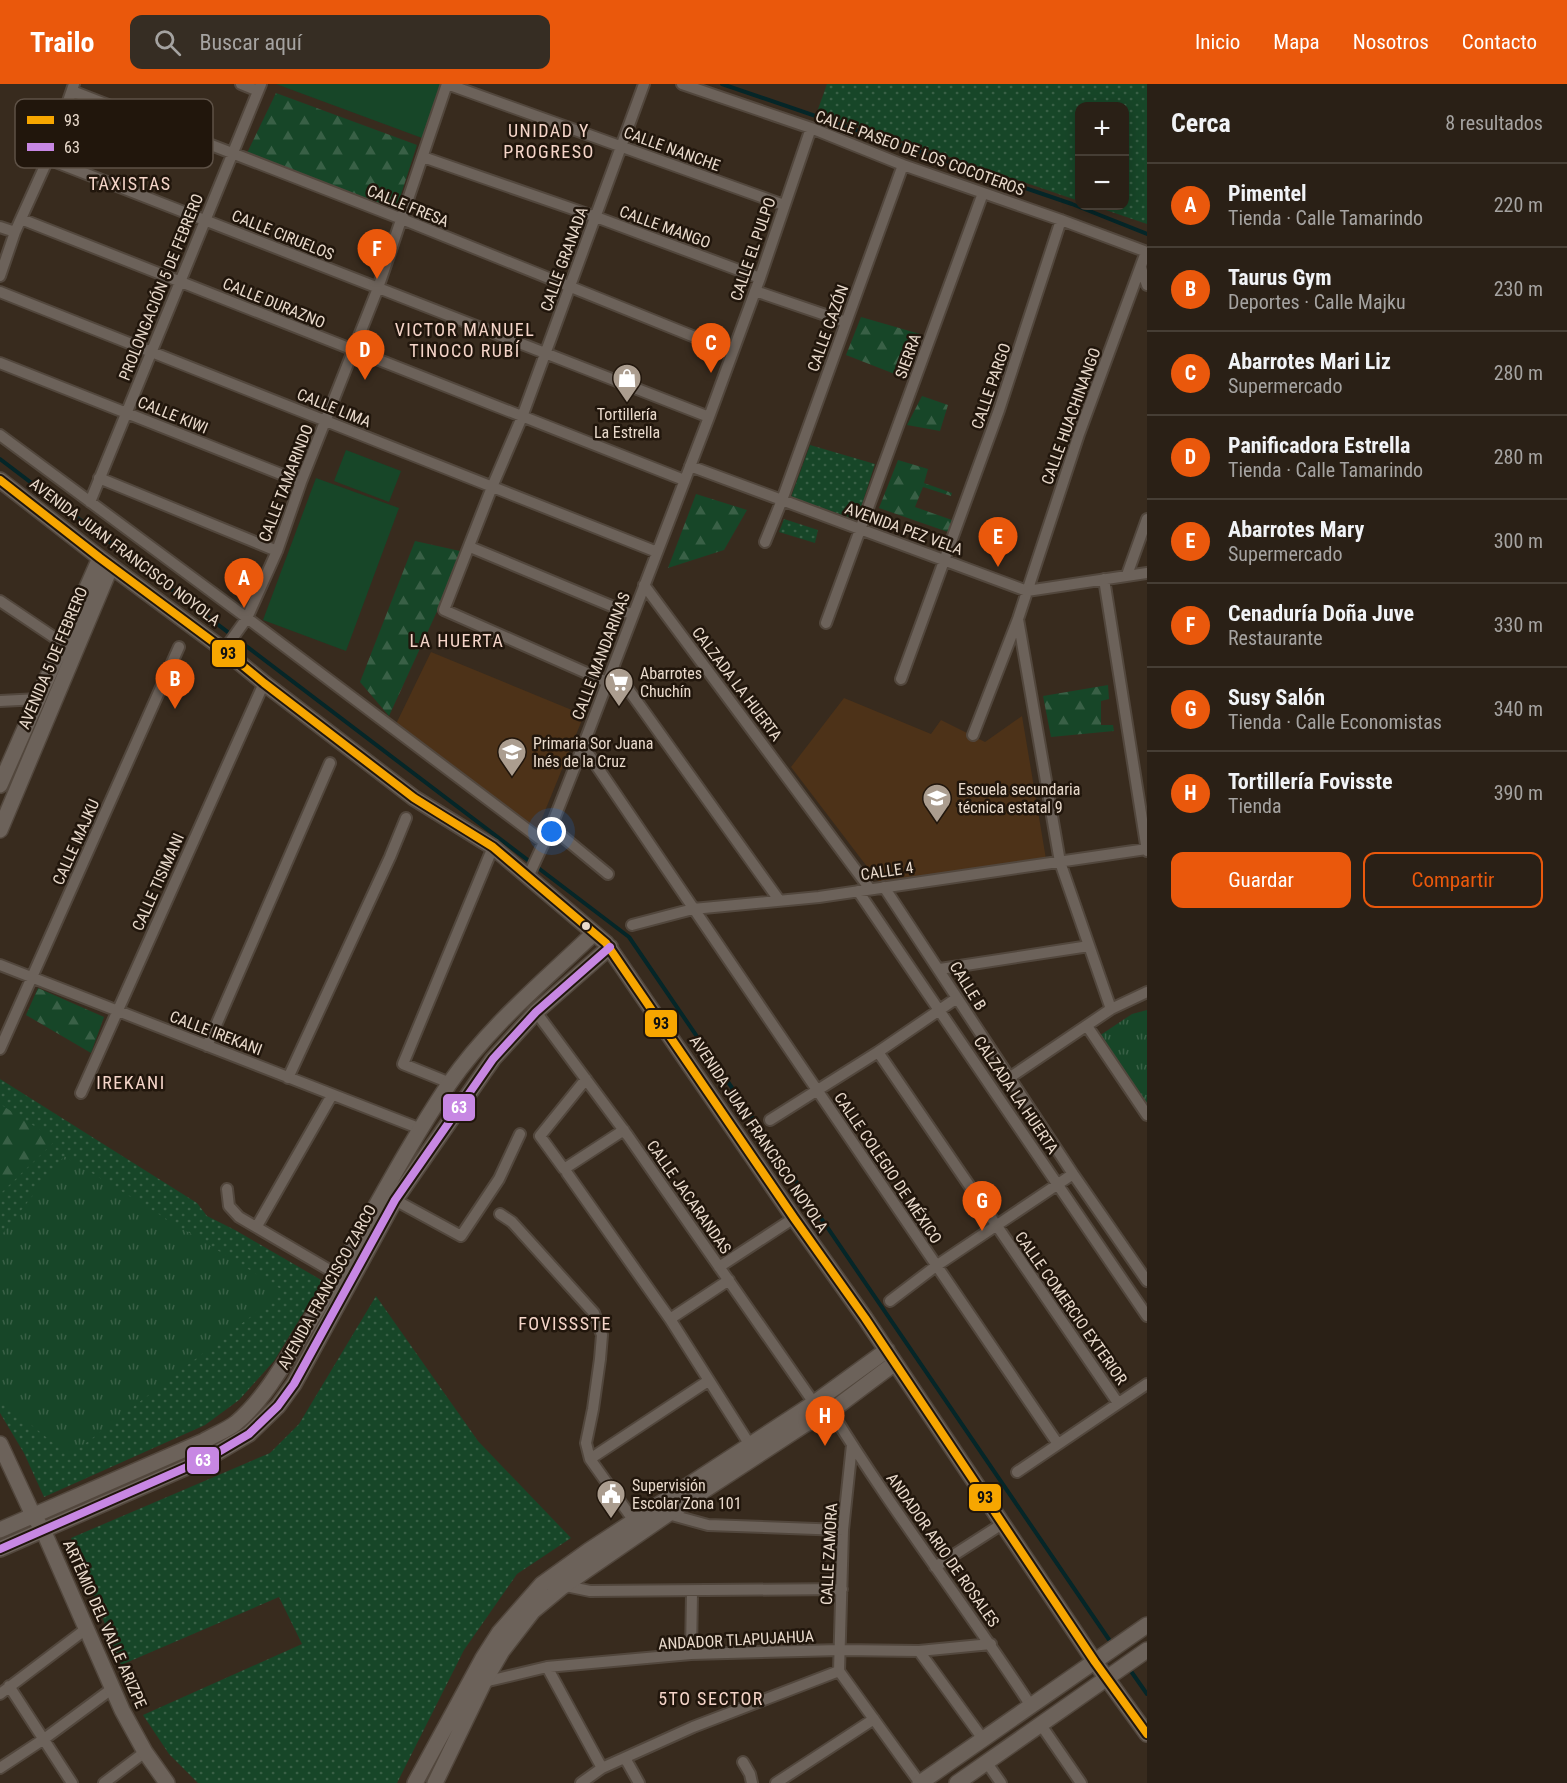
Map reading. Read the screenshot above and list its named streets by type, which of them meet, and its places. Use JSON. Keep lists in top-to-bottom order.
{
  "streets": {
    "street": [
      "CALLE NANCHE",
      "CALLE PASEO DE LOS COCOTEROS",
      "CALLE FRESA",
      "CALLE MANGO",
      "CALLE CIRUELOS",
      "CALLE EL PULPO",
      "CALLE GRANADA",
      "PROLONGACIÓN 5 DE FEBRERO",
      "CALLE DURAZNO",
      "CALLE CAZÓN",
      "SIERRA",
      "CALLE PARGO",
      "CALLE LIMA",
      "CALLE KIWI",
      "CALLE HUACHINANGO",
      "CALLE TAMARINDO",
      "AVENIDA PEZ VELA",
      "AVENIDA JUAN FRANCISCO NOYOLA",
      "CALLE MANDARINAS",
      "AVENIDA 5 DE FEBRERO",
      "CALZADA LA HUERTA",
      "CALLE MAJKU",
      "CALLE 4",
      "CALLE TISIMANI",
      "CALLE B",
      "CALLE IREKANI",
      "CALLE COLEGIO DE MÉXICO",
      "CALLE JACARANDAS",
      "AVENIDA FRANCISCO ZARCO",
      "CALLE COMERCIO EXTERIOR",
      "ANDADOR ARIO DE ROSALES",
      "CALLE ZAMORA",
      "ARTÉMIO DEL VALLE ARIZPE",
      "ANDADOR TLAPUJAHUA"
    ]
  },
  "crossings": [
    ["CALLE NANCHE", "CALLE EL PULPO"],
    ["CALLE NANCHE", "CALLE GRANADA"],
    ["CALLE NANCHE", "CALLE TAMARINDO"],
    ["CALLE PASEO DE LOS COCOTEROS", "CALLE EL PULPO"],
    ["CALLE PASEO DE LOS COCOTEROS", "CALLE CAZÓN"],
    ["CALLE PASEO DE LOS COCOTEROS", "SIERRA"],
    ["CALLE PASEO DE LOS COCOTEROS", "CALLE PARGO"],
    ["CALLE PASEO DE LOS COCOTEROS", "CALLE HUACHINANGO"],
    ["CALLE FRESA", "CALLE EL PULPO"],
    ["CALLE FRESA", "CALLE GRANADA"],
    ["CALLE FRESA", "PROLONGACIÓN 5 DE FEBRERO"],
    ["CALLE FRESA", "CALLE TAMARINDO"],
    ["CALLE MANGO", "CALLE EL PULPO"],
    ["CALLE MANGO", "CALLE GRANADA"],
    ["CALLE MANGO", "CALLE TAMARINDO"],
    ["CALLE CIRUELOS", "CALLE EL PULPO"],
    ["CALLE CIRUELOS", "CALLE GRANADA"],
    ["CALLE CIRUELOS", "PROLONGACIÓN 5 DE FEBRERO"],
    ["CALLE CIRUELOS", "CALLE TAMARINDO"],
    ["CALLE EL PULPO", "CALLE DURAZNO"],
    ["CALLE EL PULPO", "AVENIDA PEZ VELA"],
    ["CALLE EL PULPO", "CALLE MANDARINAS"],
    ["CALLE GRANADA", "CALLE DURAZNO"],
    ["CALLE GRANADA", "CALLE LIMA"],
    ["CALLE GRANADA", "CALLE MANDARINAS"],
    ["PROLONGACIÓN 5 DE FEBRERO", "CALLE DURAZNO"],
    ["PROLONGACIÓN 5 DE FEBRERO", "CALLE LIMA"],
    ["PROLONGACIÓN 5 DE FEBRERO", "CALLE KIWI"],
    ["CALLE DURAZNO", "CALLE TAMARINDO"],
    ["CALLE DURAZNO", "CALLE MANDARINAS"],
    ["CALLE CAZÓN", "AVENIDA PEZ VELA"],
    ["SIERRA", "AVENIDA PEZ VELA"],
    ["CALLE PARGO", "AVENIDA PEZ VELA"],
    ["CALLE LIMA", "CALLE TAMARINDO"],
    ["CALLE LIMA", "CALLE MANDARINAS"],
    ["CALLE KIWI", "CALLE TAMARINDO"],
    ["CALLE HUACHINANGO", "AVENIDA PEZ VELA"],
    ["CALLE TAMARINDO", "AVENIDA JUAN FRANCISCO NOYOLA"],
    ["AVENIDA JUAN FRANCISCO NOYOLA", "CALLE MANDARINAS"],
    ["AVENIDA JUAN FRANCISCO NOYOLA", "AVENIDA 5 DE FEBRERO"],
    ["AVENIDA JUAN FRANCISCO NOYOLA", "CALLE TISIMANI"],
    ["AVENIDA JUAN FRANCISCO NOYOLA", "AVENIDA FRANCISCO ZARCO"],
    ["CALLE MANDARINAS", "CALZADA LA HUERTA"],
    ["CALLE MANDARINAS", "CALLE COLEGIO DE MÉXICO"],
    ["CALZADA LA HUERTA", "CALLE 4"],
    ["CALLE MAJKU", "CALLE IREKANI"],
    ["CALLE 4", "CALLE B"],
    ["CALLE 4", "CALLE COLEGIO DE MÉXICO"],
    ["CALLE TISIMANI", "CALLE IREKANI"],
    ["CALLE IREKANI", "AVENIDA FRANCISCO ZARCO"],
    ["CALLE JACARANDAS", "AVENIDA FRANCISCO ZARCO"],
    ["AVENIDA FRANCISCO ZARCO", "ARTÉMIO DEL VALLE ARIZPE"],
    ["ANDADOR ARIO DE ROSALES", "CALLE ZAMORA"],
    ["ANDADOR ARIO DE ROSALES", "ANDADOR TLAPUJAHUA"],
    ["CALLE ZAMORA", "ANDADOR TLAPUJAHUA"]
  ],
  "districts": [
    "UNIDAD Y PROGRESO",
    "TAXISTAS",
    "VICTOR MANUEL TINOCO RUBÍ",
    "LA HUERTA",
    "IREKANI",
    "FOVISSSTE",
    "5TO SECTOR"
  ],
  "places": {
    "shop": ["Tortillería La Estrella"],
    "supermarket": ["Abarrotes Chuchín"],
    "school or university": ["Primaria Sor Juana Inés de la Cruz", "Escuela secundaria técnica estatal 9"],
    "public building": ["Supervisión Escolar Zona 101"]
  },
  "lines": ["transit line 93", "transit line 63"],
  "legend": ["93", "63"],
  "page": {
    "header": "Trailo",
    "search": "Buscar aquí",
    "nav": [
      "Inicio",
      "Mapa",
      "Nosotros",
      "Contacto"
    ],
    "heading": ["Cerca", "8 resultados"],
    "map_buttons": ["+", "−"],
    "list": [
      {
        "mark": "A",
        "name": "Pimentel",
        "note": "Tienda · Calle Tamarindo",
        "value": "220 m"
      },
      {
        "mark": "B",
        "name": "Taurus Gym",
        "note": "Deportes · Calle Majku",
        "value": "230 m"
      },
      {
        "mark": "C",
        "name": "Abarrotes Mari Liz",
        "note": "Supermercado",
        "value": "280 m"
      },
      {
        "mark": "D",
        "name": "Panificadora Estrella",
        "note": "Tienda · Calle Tamarindo",
        "value": "280 m"
      },
      {
        "mark": "E",
        "name": "Abarrotes Mary",
        "note": "Supermercado",
        "value": "300 m"
      },
      {
        "mark": "F",
        "name": "Cenaduría Doña Juve",
        "note": "Restaurante",
        "value": "330 m"
      },
      {
        "mark": "G",
        "name": "Susy Salón",
        "note": "Tienda · Calle Economistas",
        "value": "340 m"
      },
      {
        "mark": "H",
        "name": "Tortillería Fovisste",
        "note": "Tienda",
        "value": "390 m"
      }
    ],
    "pins": [
      "F",
      "C",
      "D",
      "E",
      "A",
      "B",
      "G",
      "H"
    ],
    "buttons": ["Guardar", "Compartir"]
  }
}
